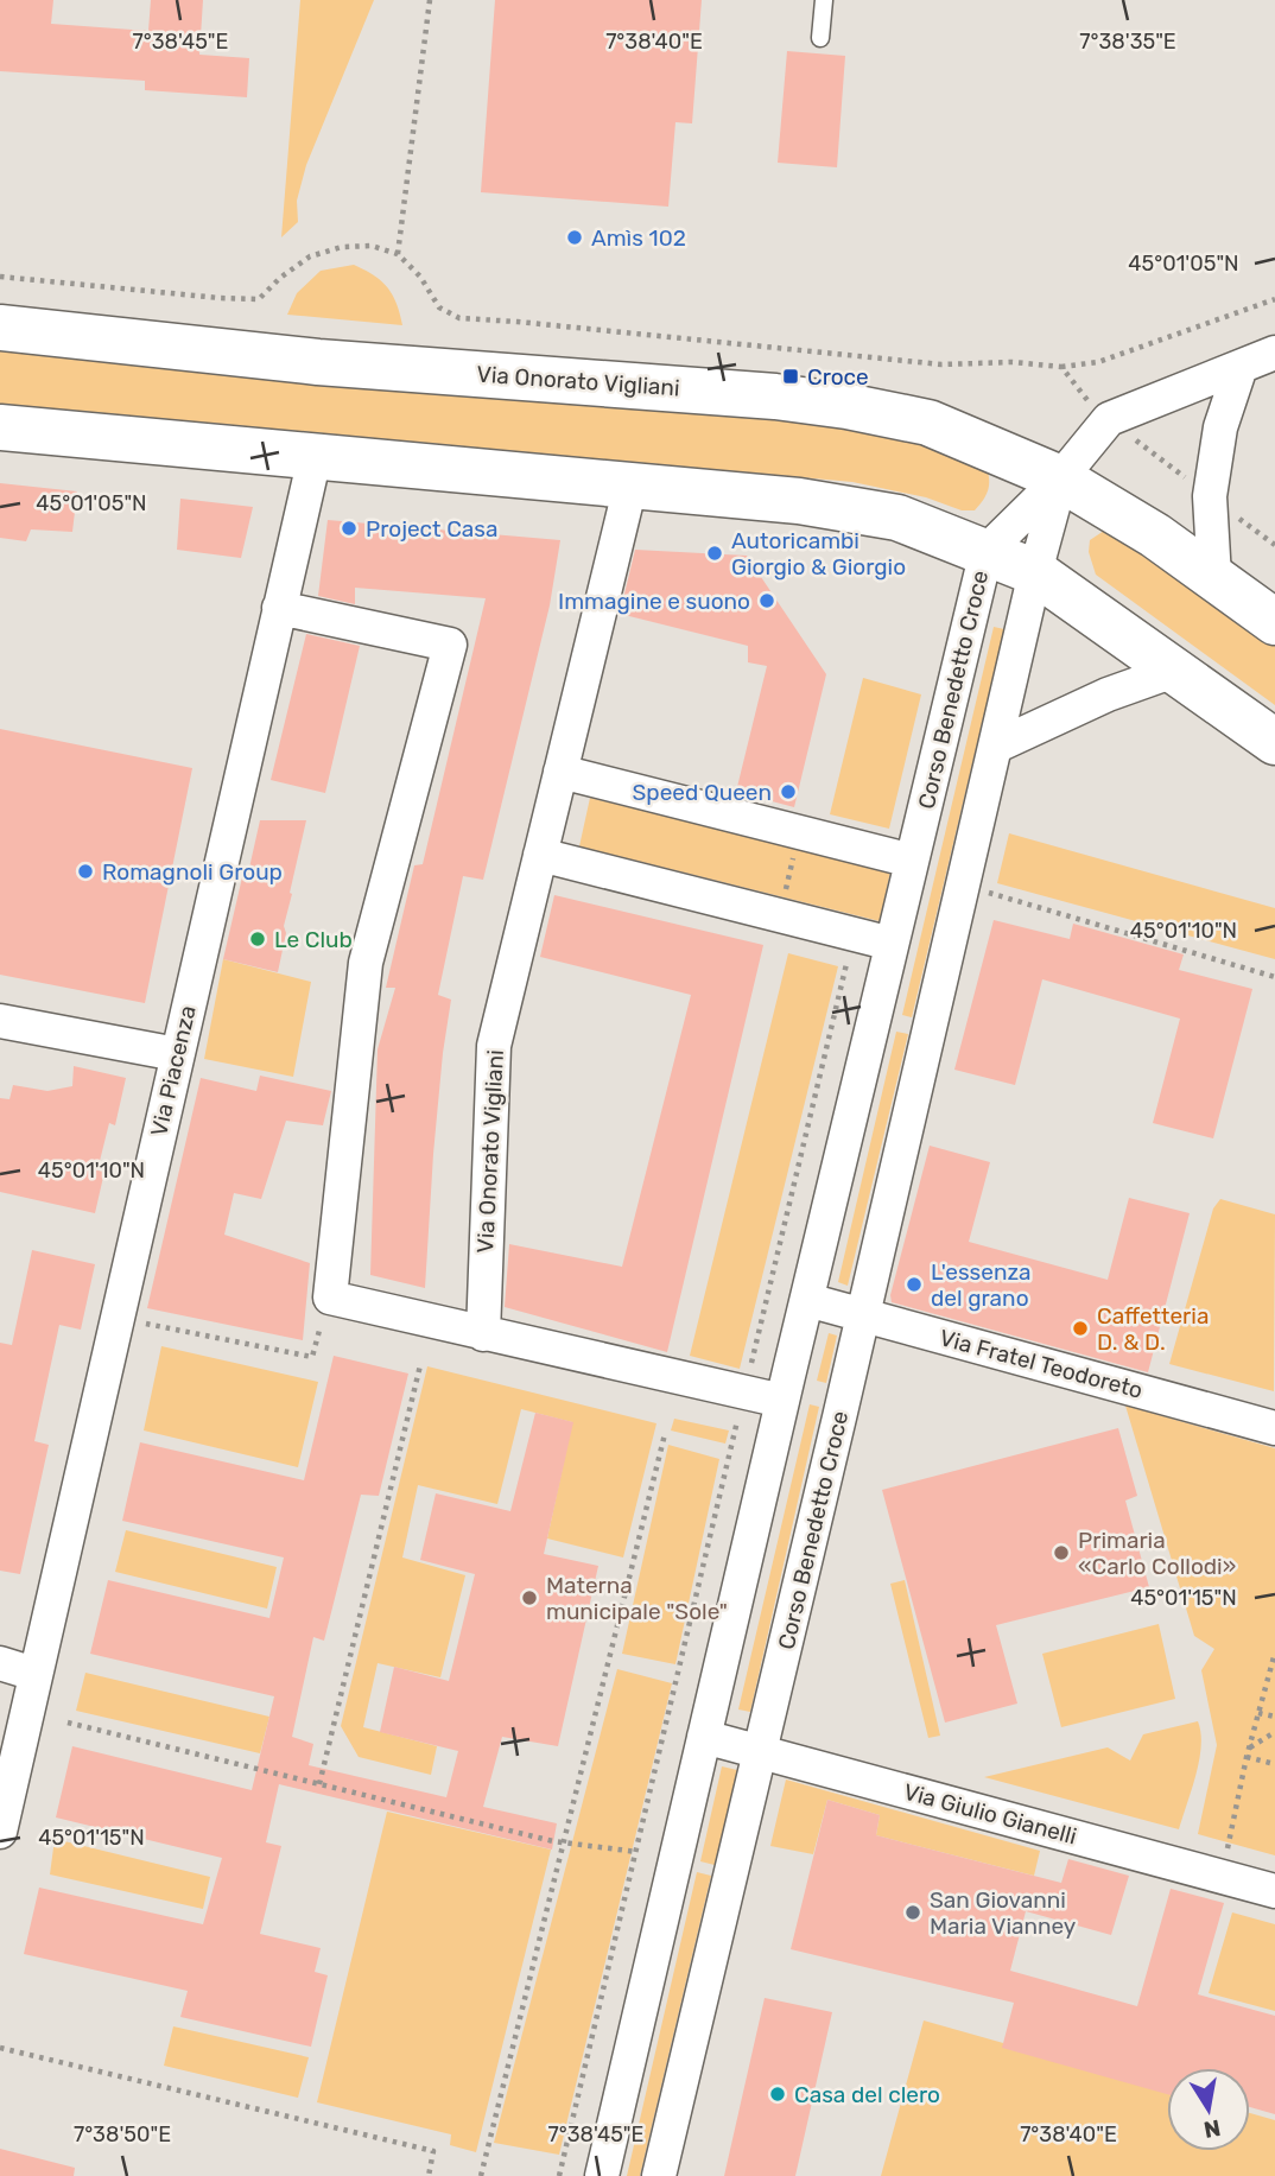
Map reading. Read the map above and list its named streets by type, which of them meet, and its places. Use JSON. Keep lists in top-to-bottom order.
{
  "streets": {
    "main road": ["Via Onorato Vigliani"],
    "street": [
      "Corso Benedetto Croce",
      "Via Piacenza",
      "Via Fratel Teodoreto",
      "Via Giulio Gianelli"
    ]
  },
  "crossings": [
    ["Via Onorato Vigliani", "Corso Benedetto Croce"],
    ["Corso Benedetto Croce", "Via Fratel Teodoreto"],
    ["Corso Benedetto Croce", "Via Giulio Gianelli"]
  ],
  "places": {
    "other": [
      "Amìs 102",
      "Project Casa",
      "Autoricambi Giorgio & Giorgio",
      "Immagine e suono",
      "Speed Queen",
      "Romagnoli Group",
      "Le Club",
      "L'essenza del grano",
      "Caffetteria D. & D.",
      "Primaria «Carlo Collodi»",
      "Materna municipale \"Sole\"",
      "San Giovanni Maria Vianney",
      "Casa del clero"
    ],
    "transit": ["Croce"]
  },
  "north": "bottom",
  "coordinates": [
    "7°38'45\"E",
    "7°38'40\"E",
    "7°38'35\"E",
    "45°01'05\"N",
    "45°01'10\"N",
    "45°01'15\"N",
    "7°38'50\"E"
  ]
}
